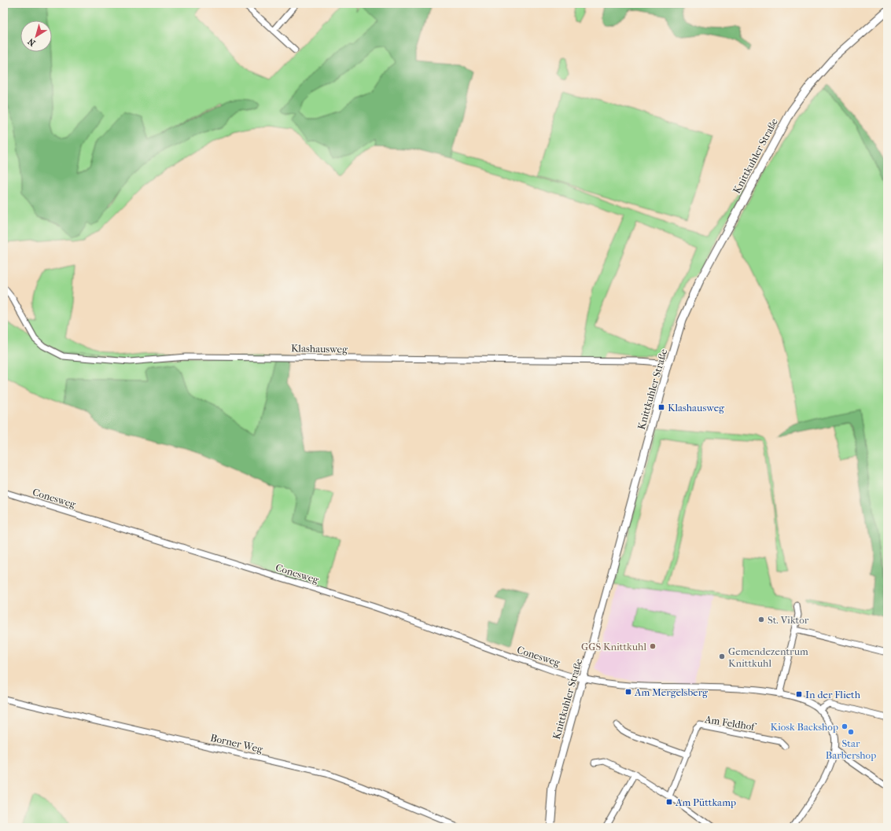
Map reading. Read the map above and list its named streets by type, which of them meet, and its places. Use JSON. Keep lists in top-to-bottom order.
{
  "streets": {
    "street": [
      "Knittkuhler Straße",
      "Klashausweg",
      "Conesweg",
      "Am Feldhof",
      "Borner Weg"
    ]
  },
  "crossings": [
    ["Knittkuhler Straße", "Klashausweg"],
    ["Knittkuhler Straße", "Conesweg"]
  ],
  "places": {
    "transit": [
      "Klashausweg",
      "Am Mergelsberg",
      "In der Flieth",
      "Am Püttkamp"
    ],
    "other": [
      "St. Viktor",
      "GGS Knittkuhl",
      "Gemendezentrum Knittkuhl",
      "Kiosk Backshop",
      "Star Barbershop"
    ]
  },
  "north": "bottom left"
}
